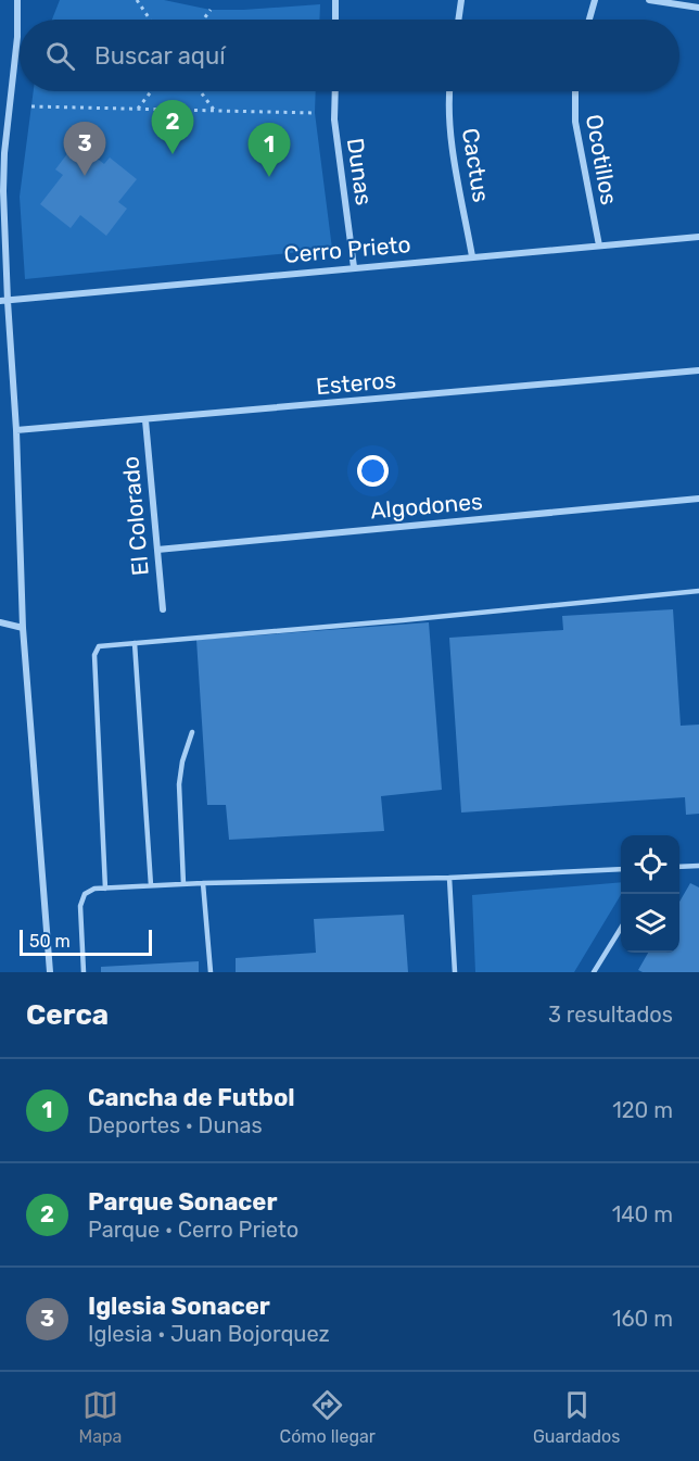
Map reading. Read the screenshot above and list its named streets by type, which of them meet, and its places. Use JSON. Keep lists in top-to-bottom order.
{
  "streets": {
    "street": [
      "Ocotillos",
      "Cactus",
      "Dunas",
      "Cerro Prieto",
      "Esteros",
      "Algodones",
      "El Colorado"
    ]
  },
  "crossings": [
    ["Ocotillos", "Cerro Prieto"],
    ["Cactus", "Cerro Prieto"],
    ["Dunas", "Cerro Prieto"],
    ["Esteros", "El Colorado"],
    ["Algodones", "El Colorado"]
  ],
  "scale_bar": "50 m",
  "page": {
    "search": "Buscar aquí",
    "pins": ["2", "3", "1"],
    "scale": "50 m",
    "heading": ["Cerca", "3 resultados"],
    "list": [
      {
        "mark": "1",
        "name": "Cancha de Futbol",
        "note": "Deportes · Dunas",
        "value": "120 m"
      },
      {
        "mark": "2",
        "name": "Parque Sonacer",
        "note": "Parque · Cerro Prieto",
        "value": "140 m"
      },
      {
        "mark": "3",
        "name": "Iglesia Sonacer",
        "note": "Iglesia · Juan Bojorquez",
        "value": "160 m"
      }
    ],
    "nav": ["Mapa", "Cómo llegar", "Guardados"]
  }
}
